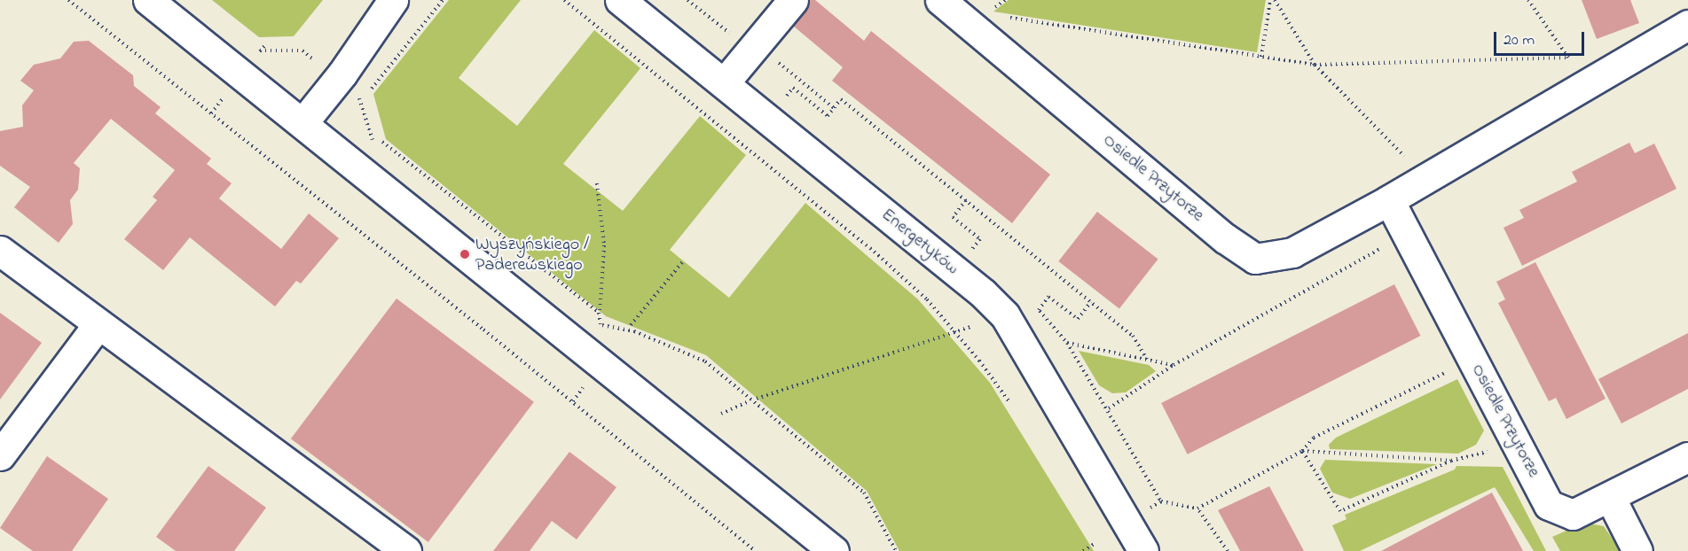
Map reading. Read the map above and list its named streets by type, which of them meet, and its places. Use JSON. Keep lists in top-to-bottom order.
{
  "streets": {
    "street": ["Osiedle Przytorze", "Energetyków"]
  },
  "places": ["Wyszyńskiego / Paderewskiego"],
  "scale_bar": "20 m"
}
